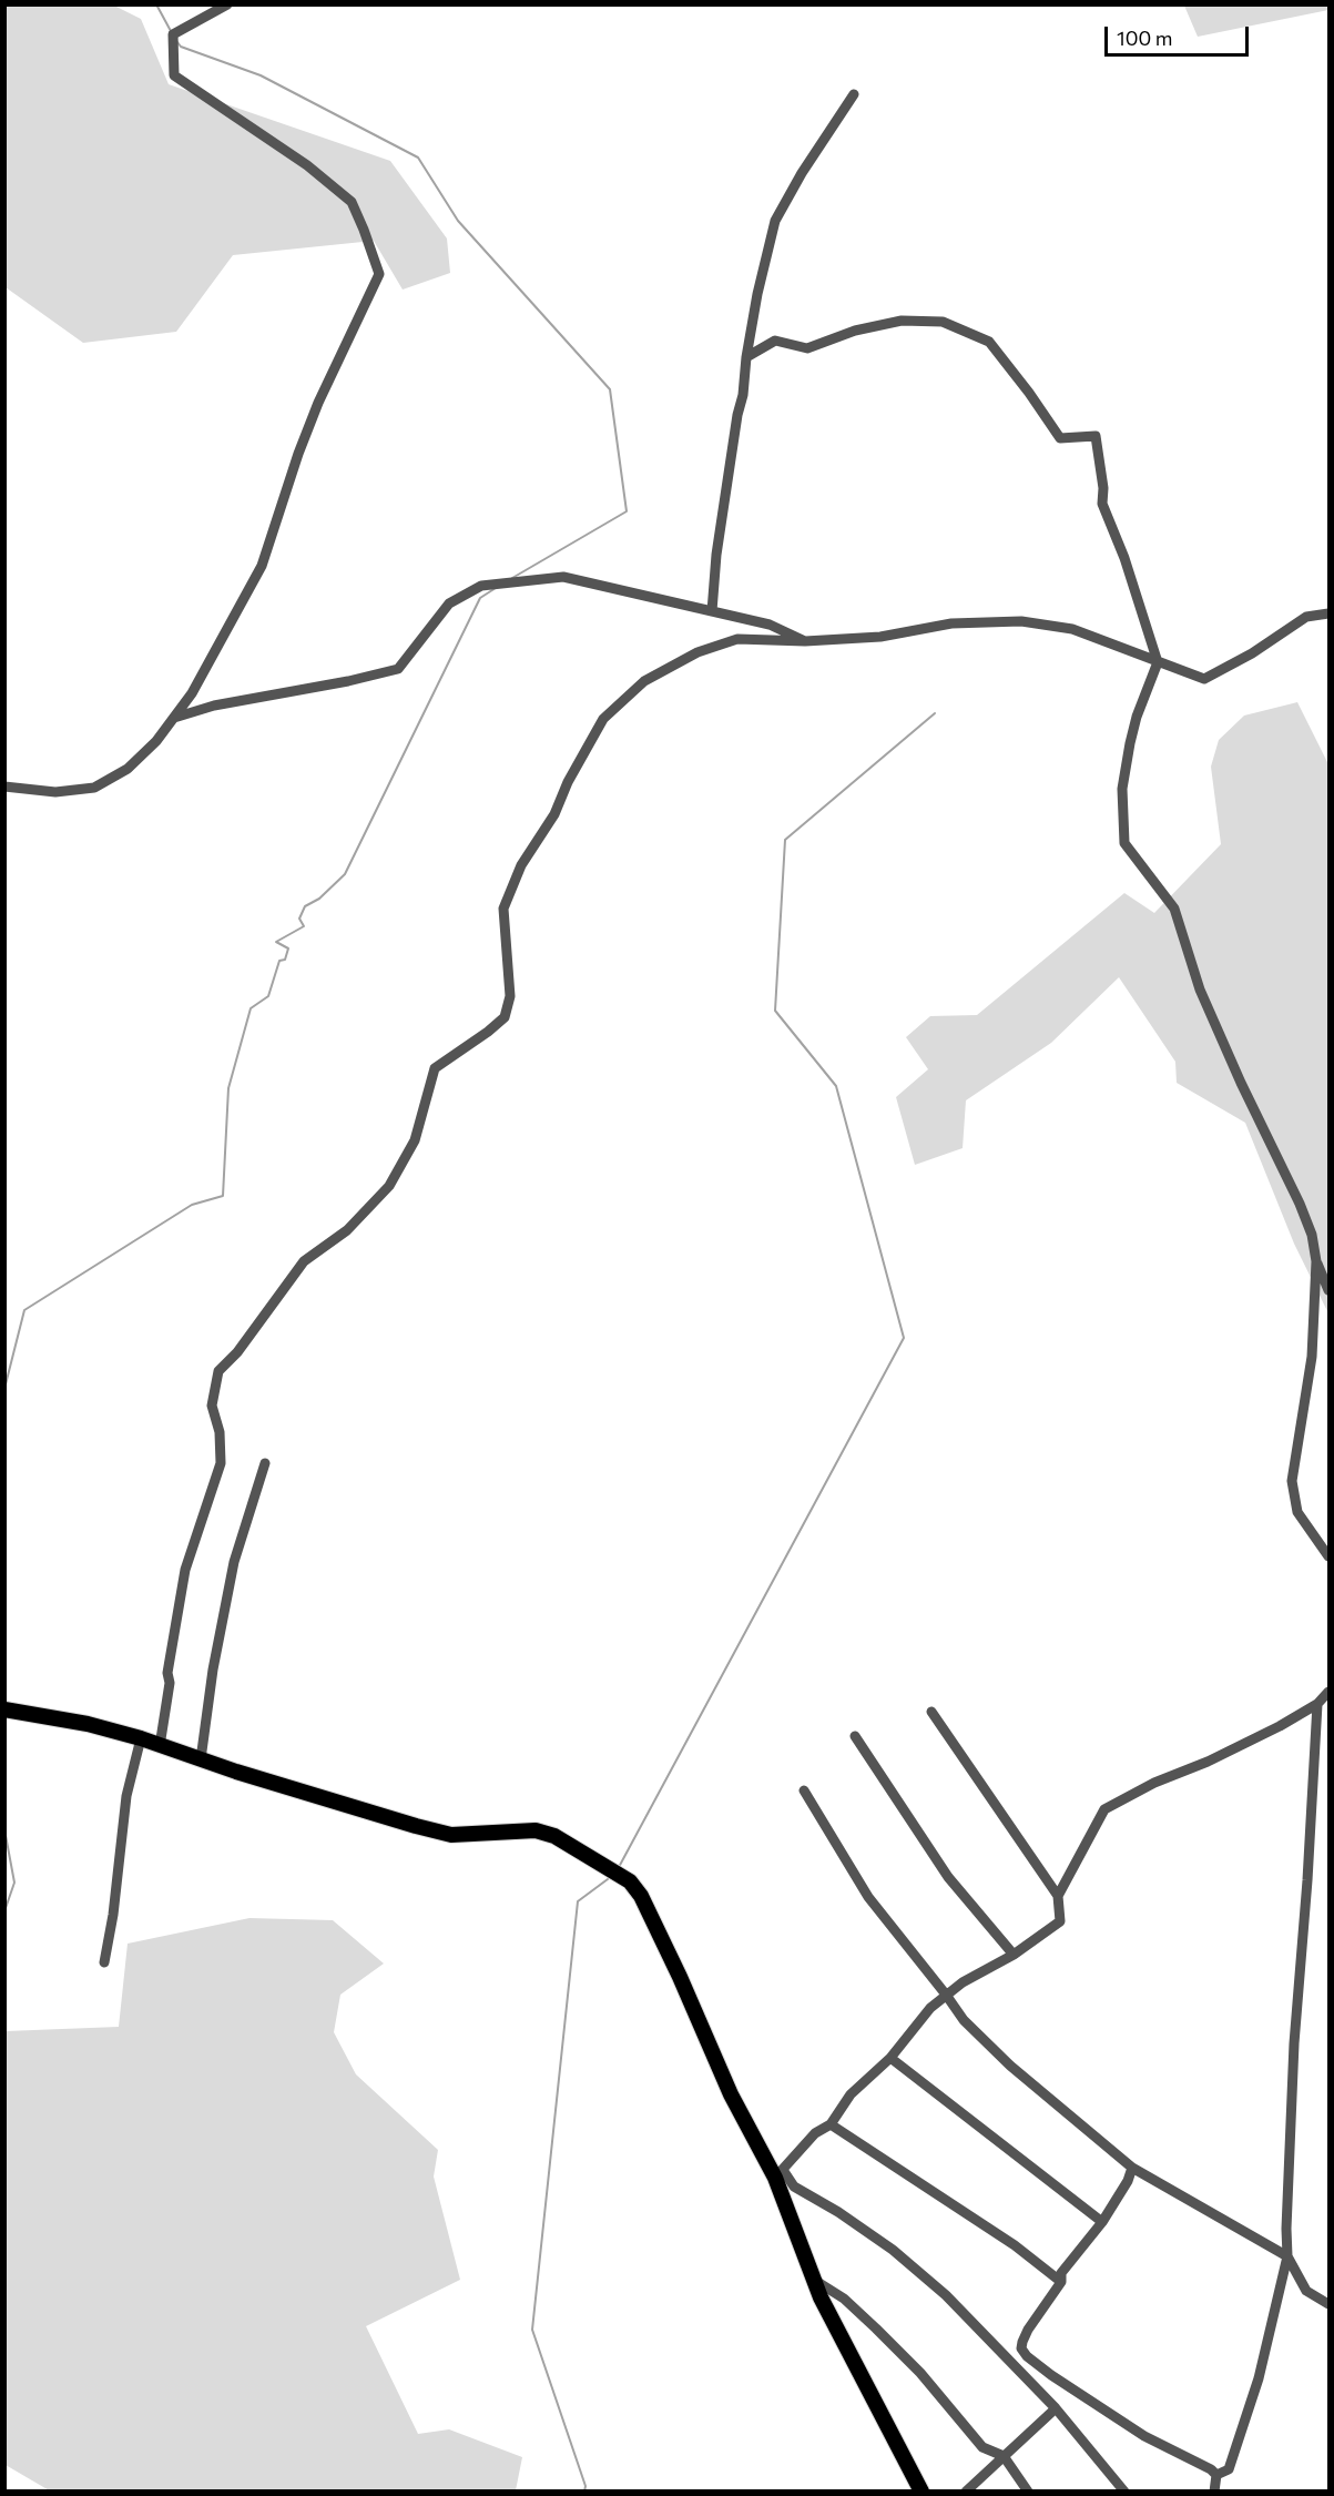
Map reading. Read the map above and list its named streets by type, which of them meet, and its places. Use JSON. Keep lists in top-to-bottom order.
{
  "scale_bar": "100 m"
}
